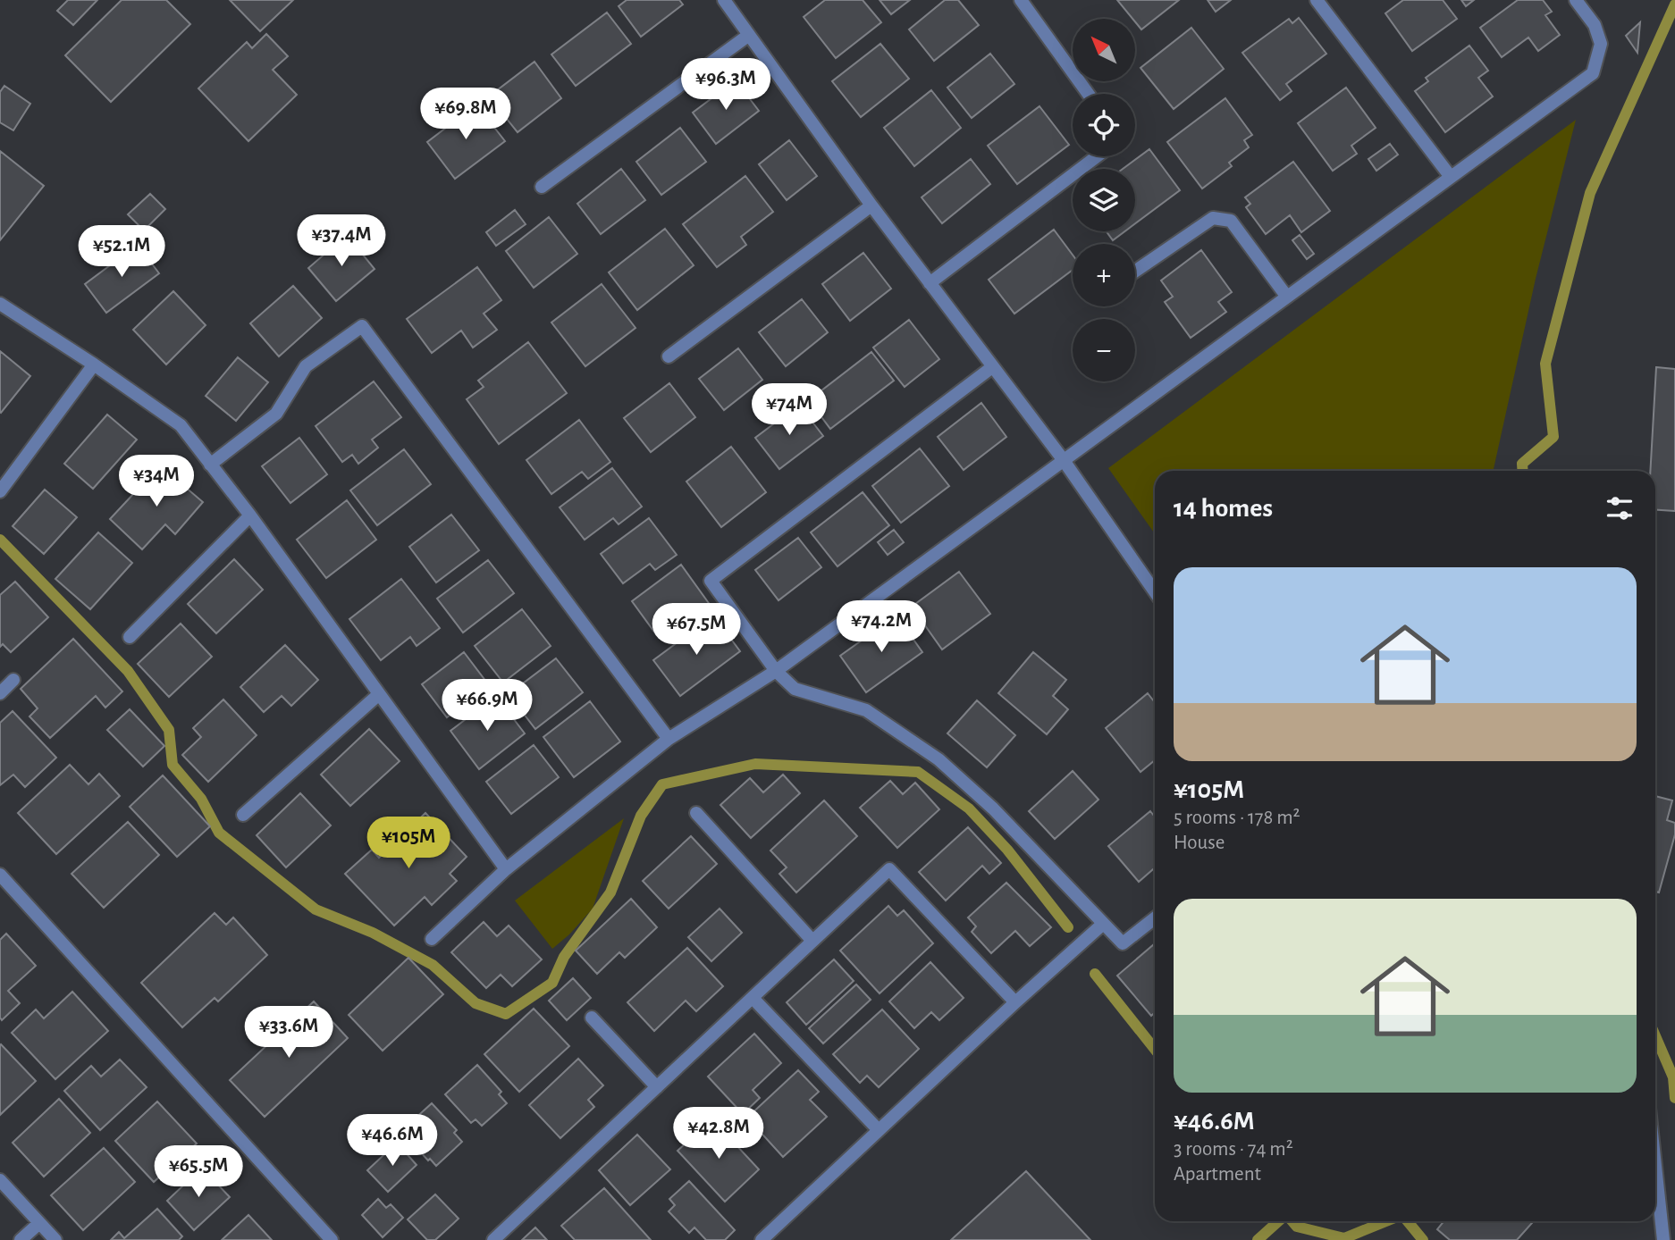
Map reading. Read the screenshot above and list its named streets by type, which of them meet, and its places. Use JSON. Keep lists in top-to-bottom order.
{
  "north": "top left",
  "page": {
    "map_buttons": ["+", "−"],
    "price": [
      "¥96.3M",
      "¥69.8M",
      "¥37.4M",
      "¥52.1M",
      "¥74M",
      "¥34M",
      "¥74.2M",
      "¥67.5M",
      "¥66.9M",
      "¥105M",
      "¥33.6M",
      "¥42.8M",
      "¥46.6M",
      "¥65.5M"
    ],
    "heading": "14 homes",
    "list": [
      {
        "name": "¥105M",
        "note": "5 rooms · 178 m² · House"
      },
      {
        "name": "¥46.6M",
        "note": "3 rooms · 74 m² · Apartment"
      }
    ]
  }
}
